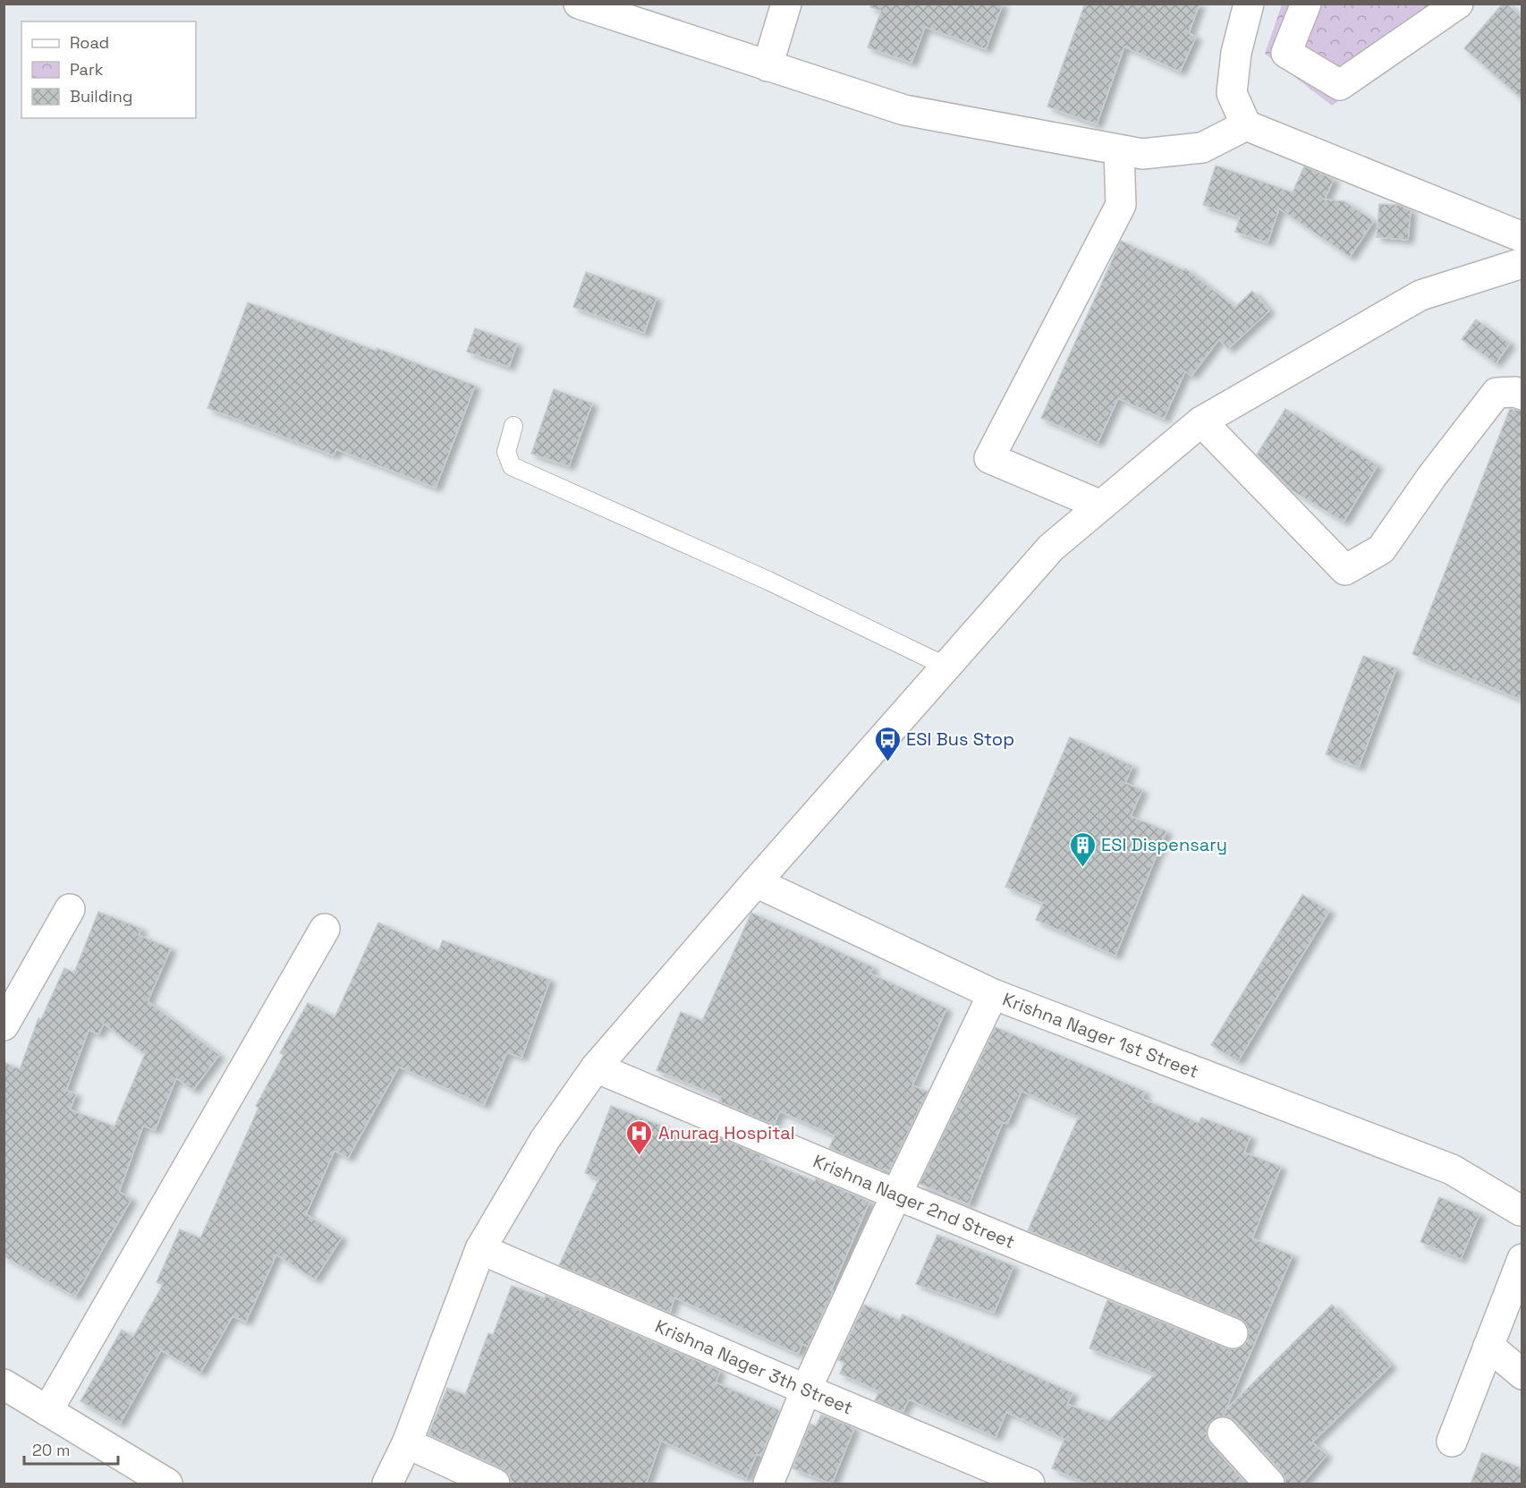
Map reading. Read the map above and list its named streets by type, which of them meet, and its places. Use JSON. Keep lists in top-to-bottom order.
{
  "streets": {
    "street": ["Krishna Nager 1st Street", "Krishna Nager 2nd Street", "Krishna Nager 3th Street"]
  },
  "places": {
    "bus stop": ["ESI Bus Stop"],
    "building": ["ESI Dispensary"],
    "hospital": ["Anurag Hospital"]
  },
  "legend": ["Road", "Park", "Building"],
  "scale_bar": "20 m"
}
